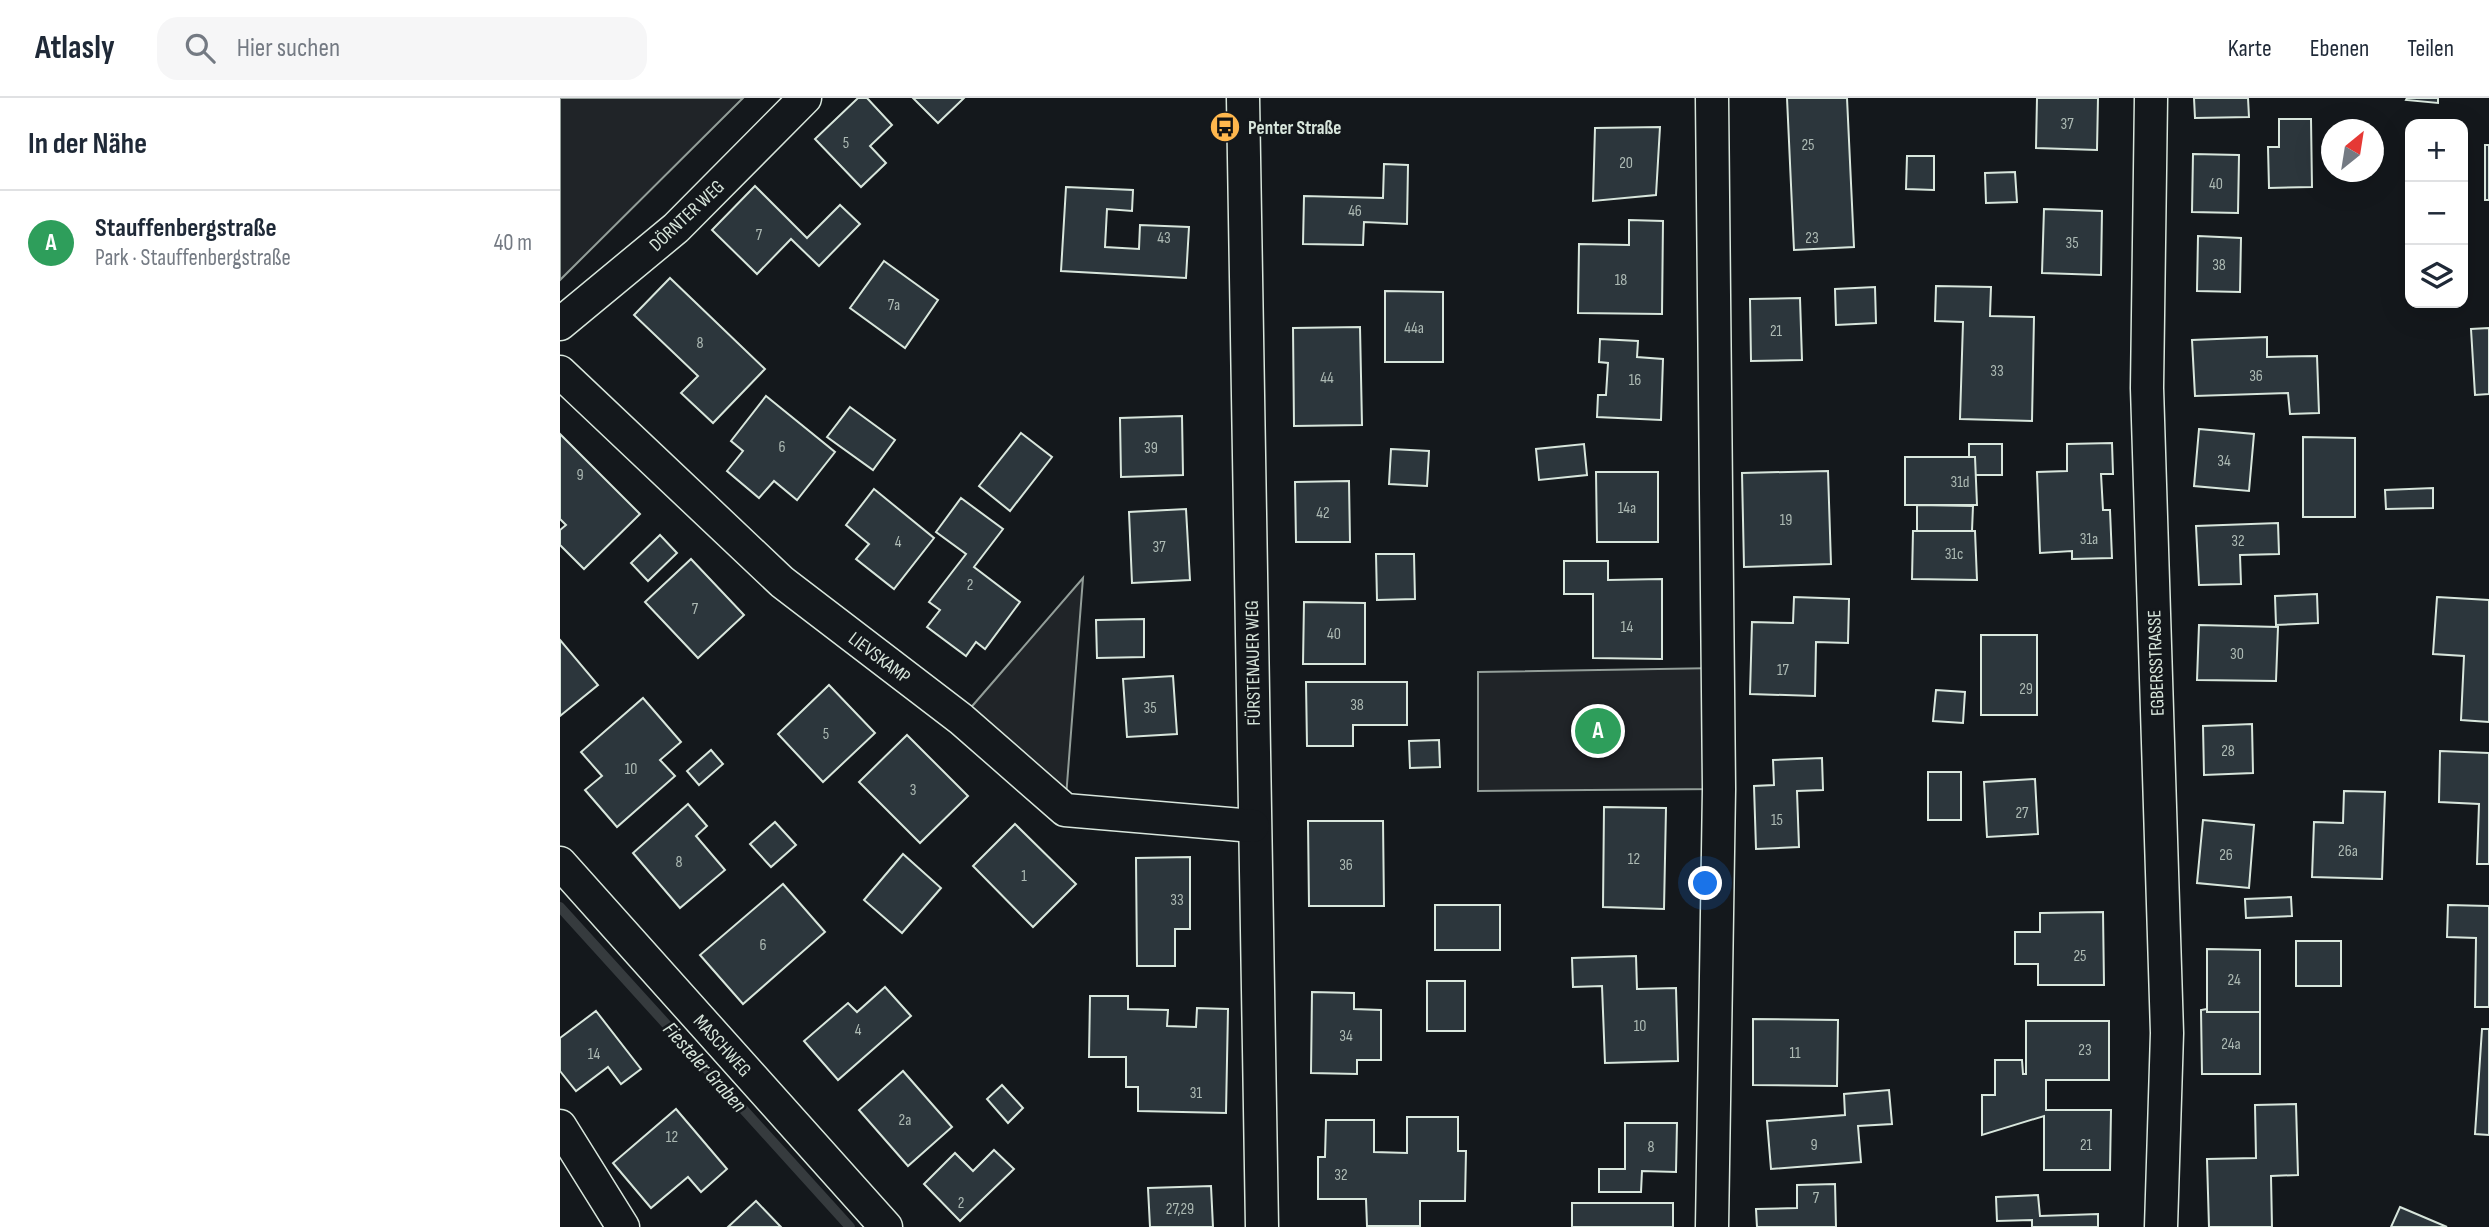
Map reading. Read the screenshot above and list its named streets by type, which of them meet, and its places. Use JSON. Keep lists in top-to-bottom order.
{
  "streets": {
    "street": [
      "DÖRNTER WEG",
      "LIEVSKAMP",
      "FÜRSTENAUER WEG",
      "EGBERSSTRASSE",
      "MASCHWEG"
    ]
  },
  "crossings": [
    ["LIEVSKAMP", "FÜRSTENAUER WEG"]
  ],
  "water": ["Fiesteler Graben"],
  "places": {
    "bus stop": ["Penter Straße"]
  },
  "house_numbers": [
    "37",
    "5",
    "25",
    "20",
    "40",
    "46",
    "7",
    "43",
    "23",
    "35",
    "38",
    "18",
    "7a",
    "44a",
    "21",
    "8",
    "33",
    "36",
    "44",
    "16",
    "6",
    "39",
    "34",
    "9",
    "31d",
    "14a",
    "42",
    "19",
    "31a",
    "32",
    "4",
    "37",
    "31c",
    "2",
    "7",
    "14",
    "40",
    "30",
    "17",
    "29",
    "38",
    "35",
    "5",
    "28",
    "10",
    "3",
    "27",
    "15",
    "26a",
    "26",
    "12",
    "8",
    "36",
    "1",
    "33",
    "6",
    "25",
    "24",
    "10",
    "4",
    "34",
    "24a",
    "23",
    "11",
    "14",
    "31",
    "2a",
    "12",
    "9",
    "21",
    "8",
    "32",
    "7",
    "2",
    "27,29"
  ],
  "north": "top right",
  "page": {
    "header": "Atlasly",
    "search": "Hier suchen",
    "nav": ["Karte", "Ebenen", "Teilen"],
    "heading": "In der Nähe",
    "map_buttons": ["+", "−"],
    "list": [
      {
        "mark": "A",
        "name": "Stauffenbergstraße",
        "note": "Park · Stauffenbergstraße",
        "value": "40 m"
      }
    ],
    "pins": "A"
  }
}
